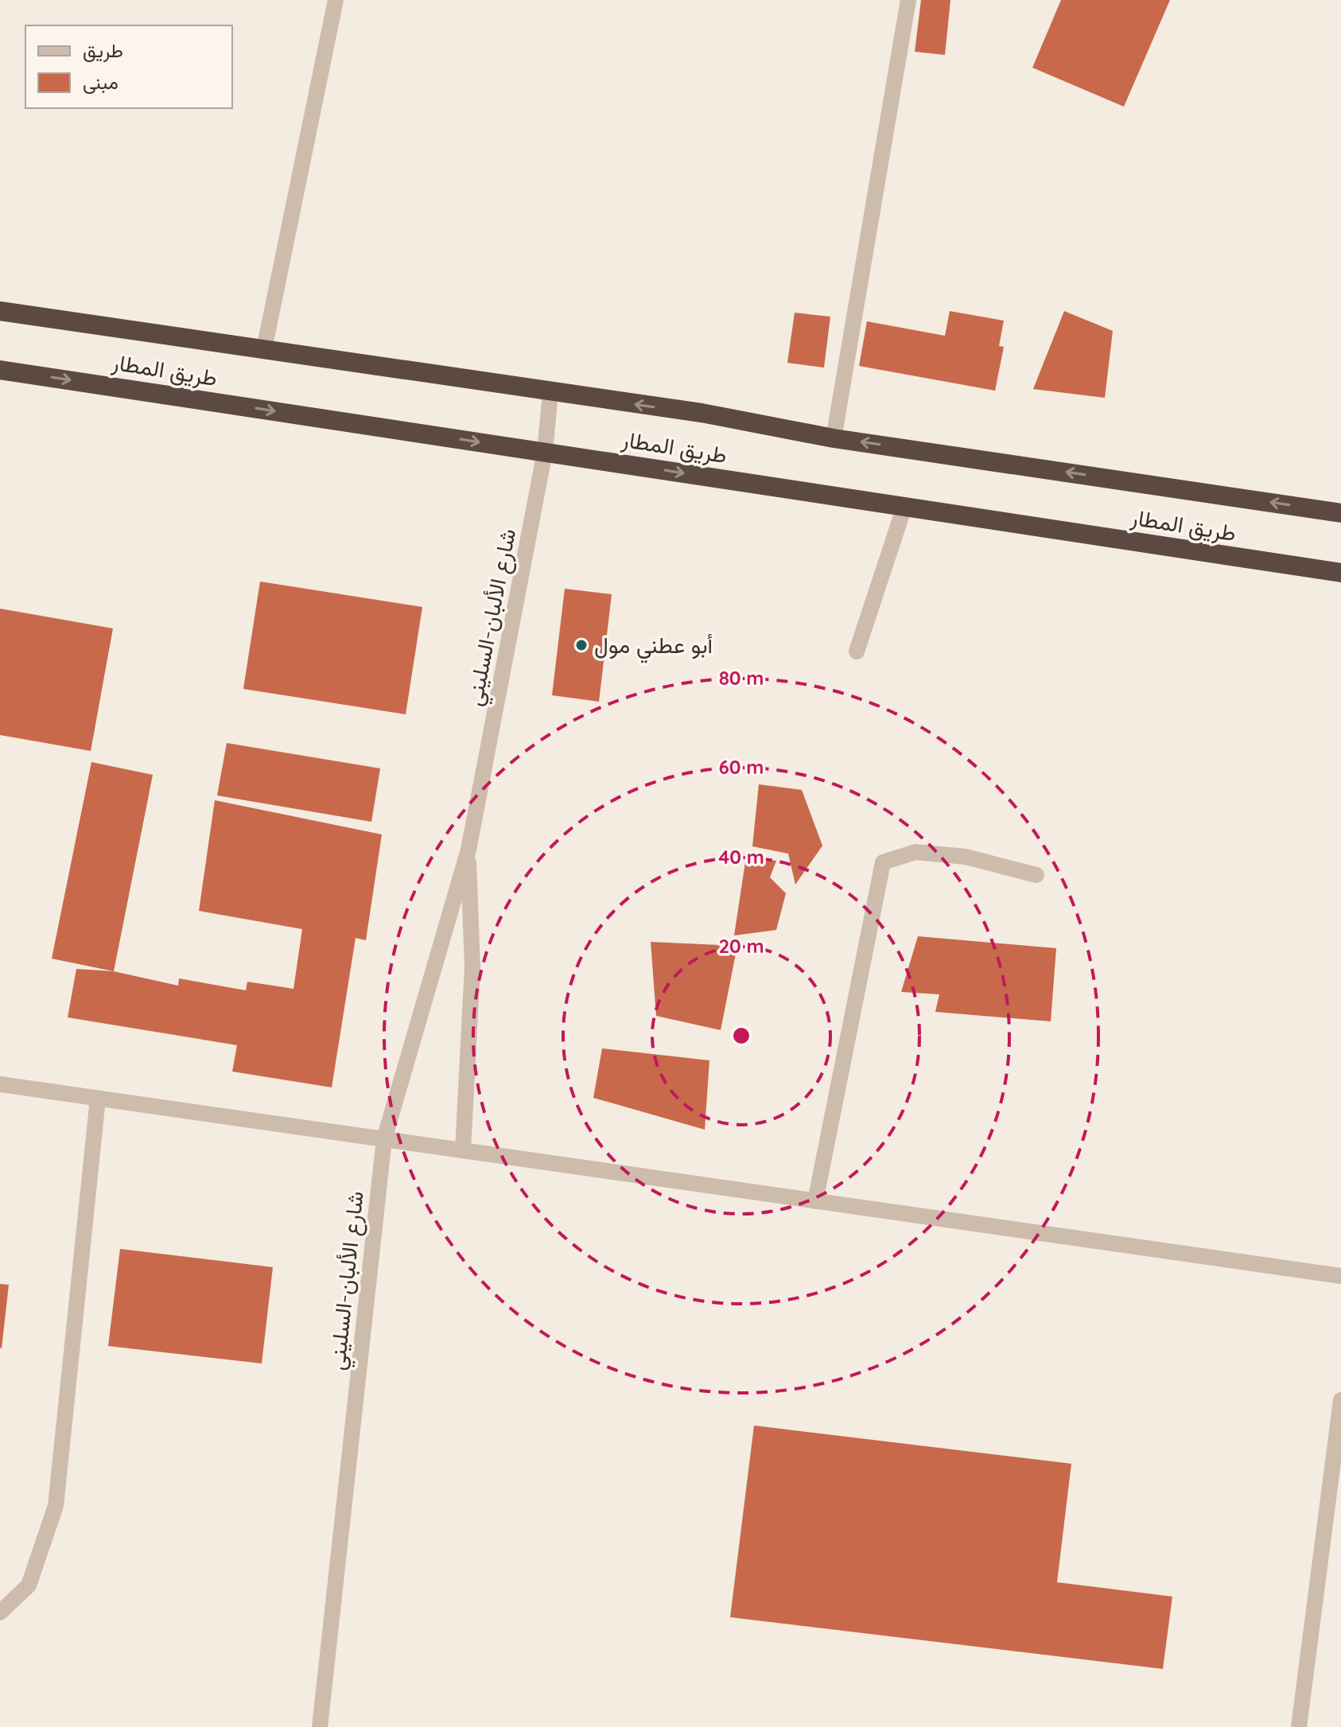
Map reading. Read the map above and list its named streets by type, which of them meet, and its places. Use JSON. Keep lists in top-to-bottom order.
{
  "streets": {
    "highway": ["طريق المطار"],
    "street": ["شارع الألبان-السليني"]
  },
  "crossings": [
    ["طريق المطار", "شارع الألبان-السليني"]
  ],
  "places": ["أبو عطني مول"],
  "legend": ["طريق", "مبنى"],
  "rings": [
    "80 m",
    "60 m",
    "40 m",
    "20 m"
  ]
}
